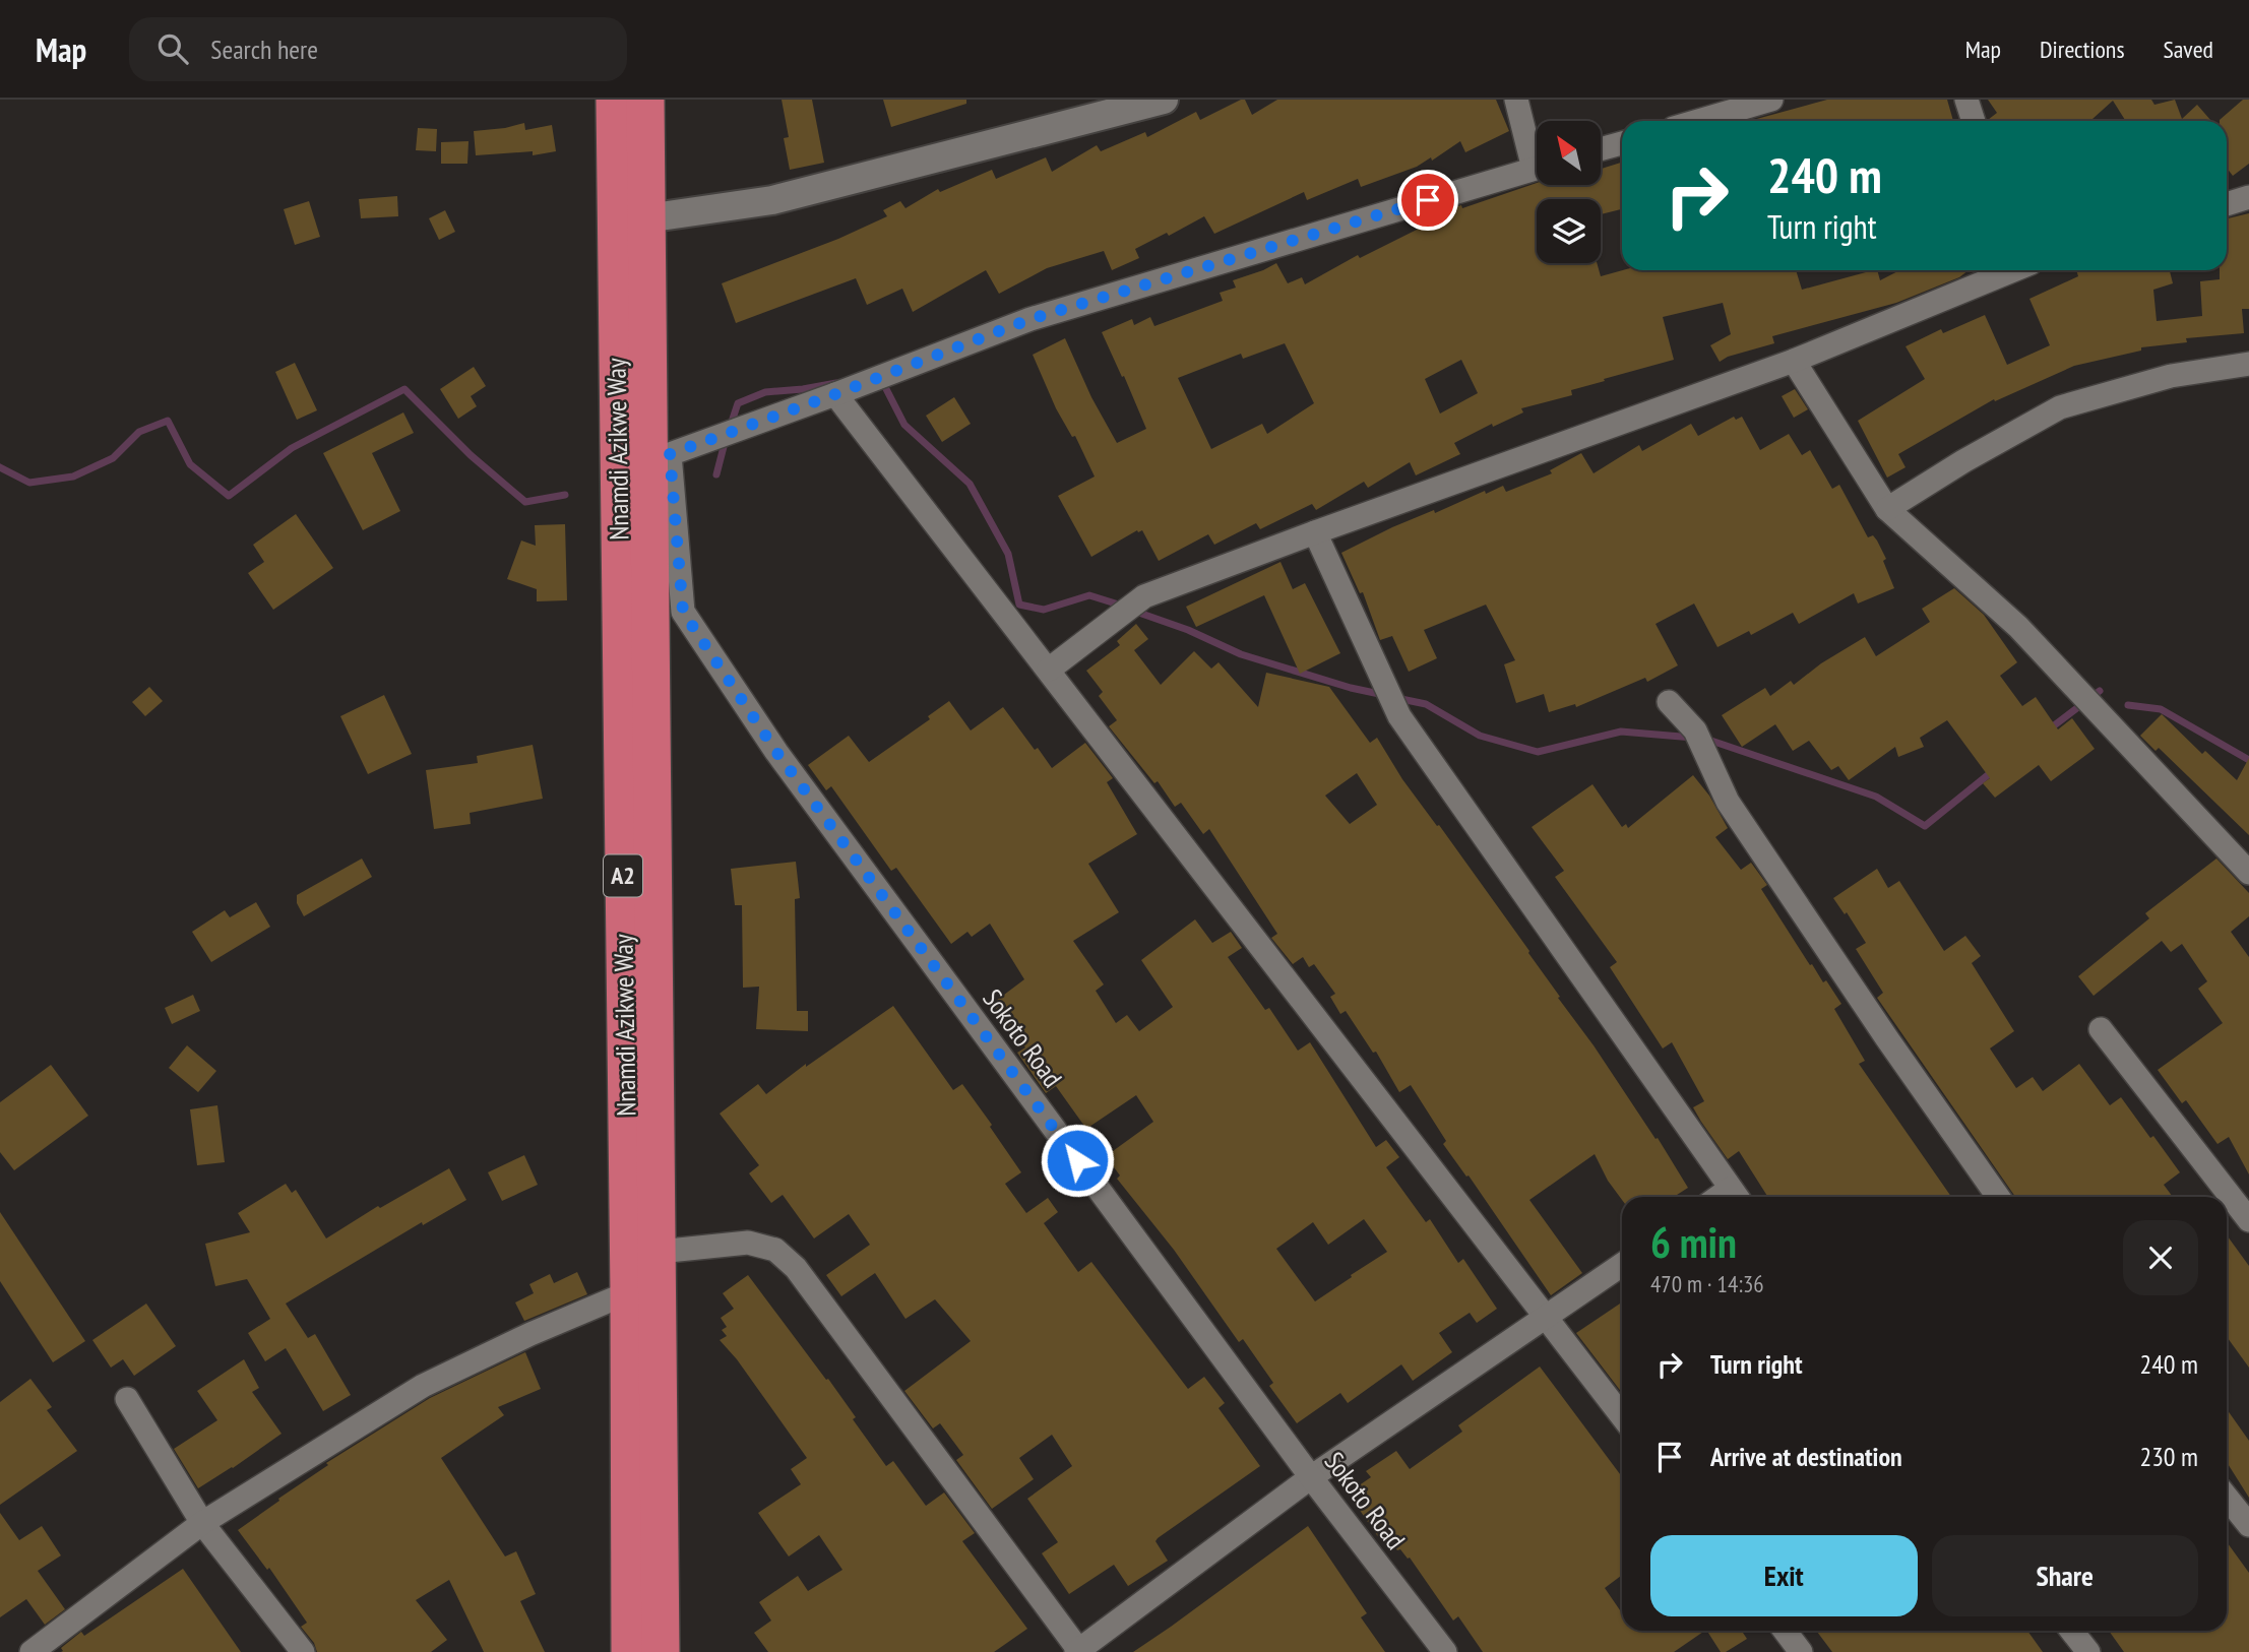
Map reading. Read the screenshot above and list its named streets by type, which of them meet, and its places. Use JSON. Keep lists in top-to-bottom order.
{
  "streets": {
    "highway": ["Nnamdi Azikwe Way", "A2"],
    "street": ["Sokoto Road"]
  },
  "north": "top left",
  "page": {
    "header": "Map",
    "search": "Search here",
    "nav": ["Map", "Directions", "Saved"],
    "turn": ["240 m", "Turn right"],
    "heading": ["6 min", "470 m · 14:36"],
    "list": [
      {
        "name": "Turn right",
        "value": "240 m"
      },
      {
        "name": "Arrive at destination",
        "value": "230 m"
      }
    ],
    "buttons": ["Exit", "Share"]
  }
}
